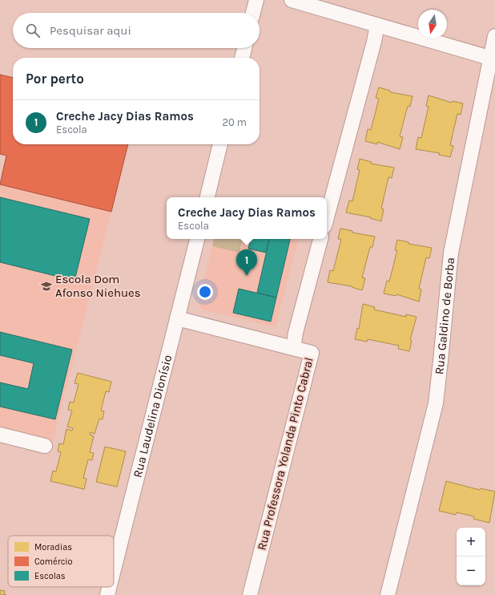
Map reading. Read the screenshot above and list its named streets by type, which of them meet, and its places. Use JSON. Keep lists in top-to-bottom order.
{
  "streets": {
    "street": ["Rua Galdino de Borba", "Rua Laudelina Dionísio", "Rua Professora Yolanda Pinto Cabral"]
  },
  "crossings": [
    ["Rua Laudelina Dionísio", "Rua Professora Yolanda Pinto Cabral"]
  ],
  "places": {
    "school or university": ["Escola Dom Afonso Niehues"]
  },
  "legend": ["Moradias", "Comércio", "Escolas"],
  "north": "bottom",
  "page": {
    "search": "Pesquisar aqui",
    "heading": "Por perto",
    "list": [
      {
        "mark": "1",
        "name": "Creche Jacy Dias Ramos",
        "note": "Escola",
        "value": "20 m"
      }
    ],
    "popup": ["Creche Jacy Dias Ramos", "Escola"],
    "pins": "1",
    "map_buttons": ["+", "−"]
  }
}
